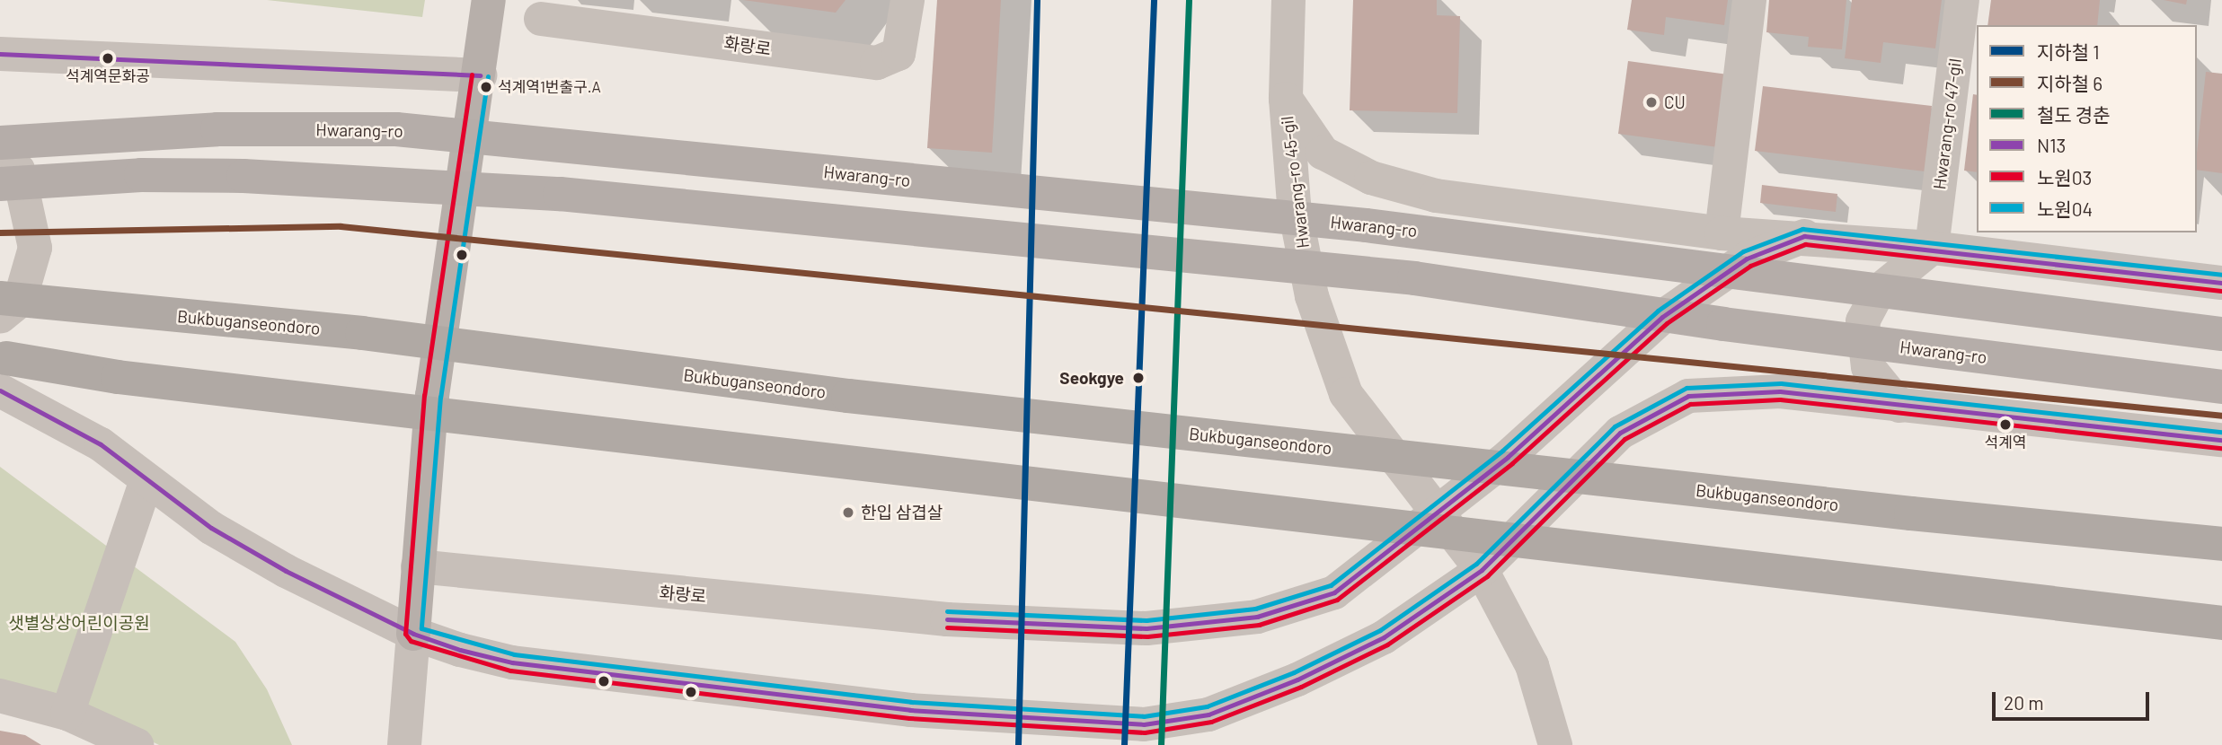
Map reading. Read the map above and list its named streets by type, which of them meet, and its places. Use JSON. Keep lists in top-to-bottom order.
{
  "streets": {
    "highway": ["Bukbuganseondoro"],
    "main road": ["Hwarang-ro"],
    "street": ["화랑로", "Hwarang-ro 47-gil", "Hwarang-ro 45-gil"]
  },
  "crossings": [
    ["화랑로", "Hwarang-ro 45-gil"]
  ],
  "parks": ["샛별상상어린이공원"],
  "places": [
    "석계역문화공",
    "석계역1번출구.A",
    "CU",
    "Seokgye",
    "석계역",
    "한입 삼겹살"
  ],
  "lines": [
    "metro line 1",
    "rail line 경춘",
    "transit line N13",
    "transit line 노원03",
    "transit line 노원04",
    "metro line 6"
  ],
  "legend": [
    "지하철 1",
    "지하철 6",
    "철도 경춘",
    "N13",
    "노원03",
    "노원04"
  ],
  "scale_bar": "20 m"
}
